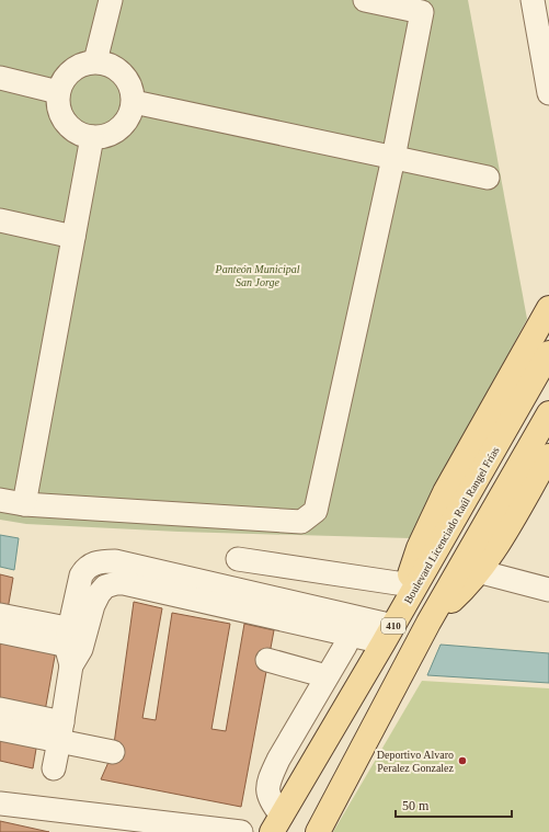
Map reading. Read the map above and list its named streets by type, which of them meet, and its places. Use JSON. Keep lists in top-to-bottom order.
{
  "streets": {
    "main road": ["Boulevard Licenciado Raúl Rangel Frías", "410"]
  },
  "parks": ["Panteón Municipal San Jorge"],
  "places": ["Deportivo Alvaro Peralez Gonzalez"],
  "scale_bar": "50 m"
}
